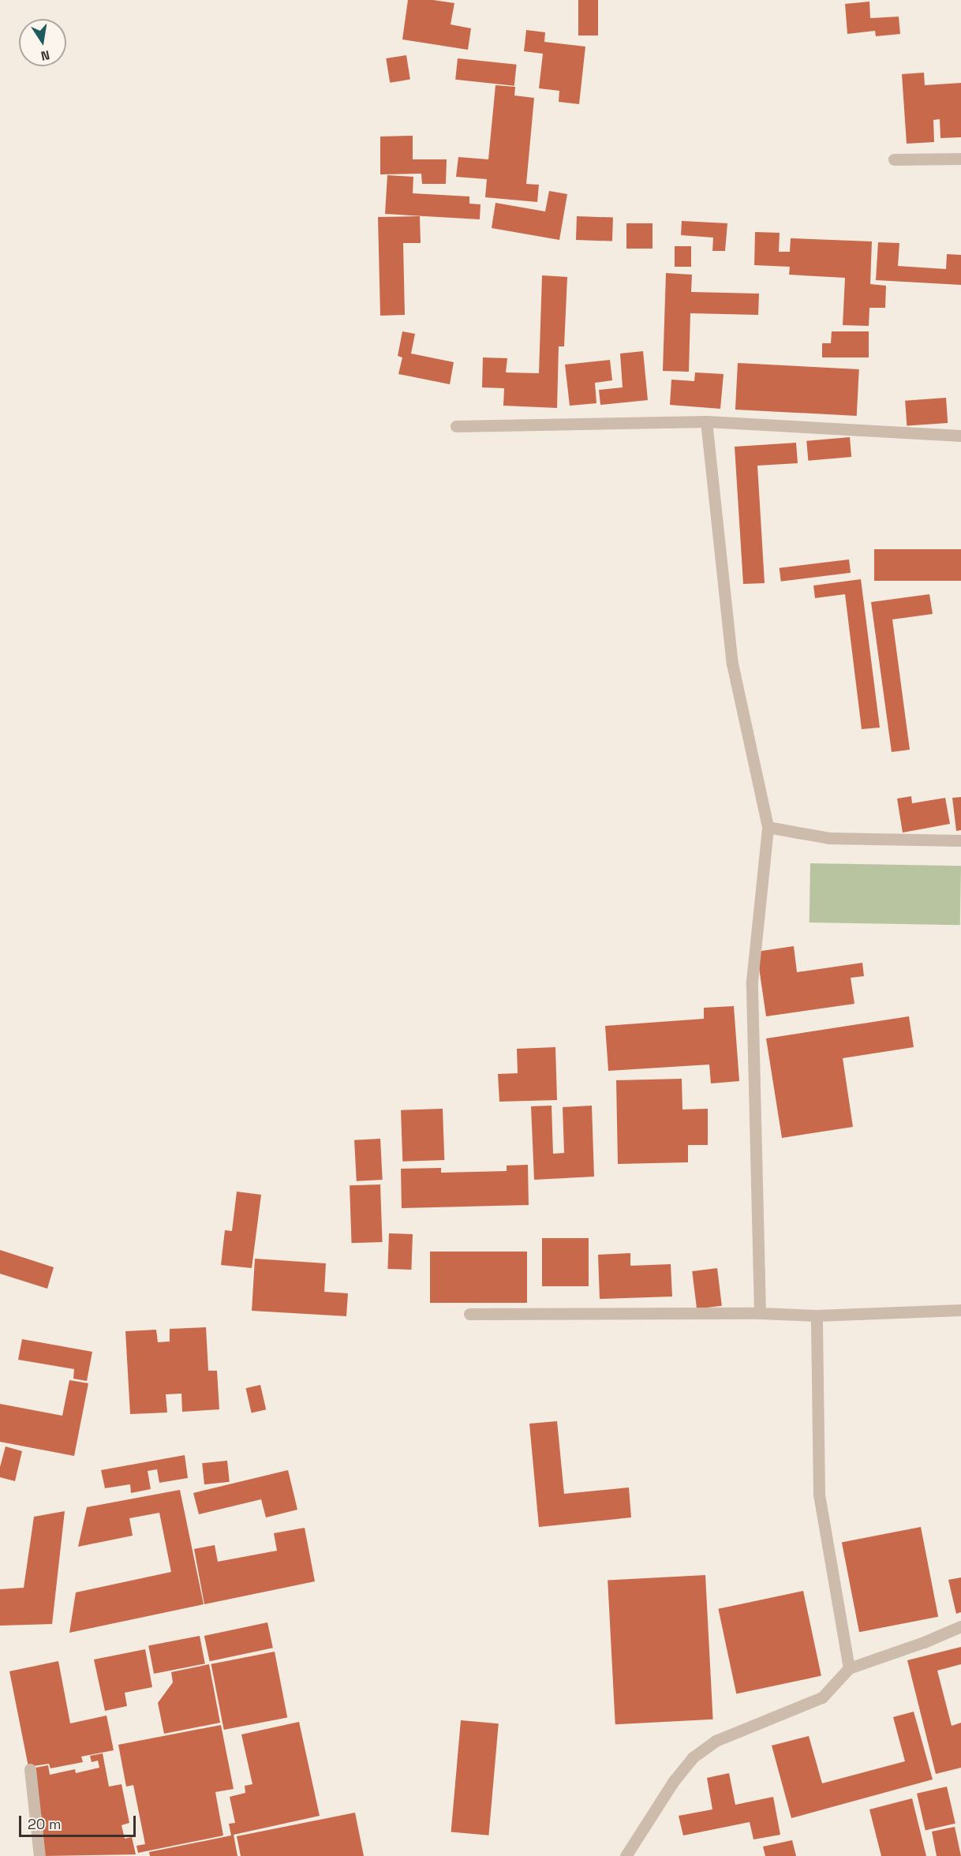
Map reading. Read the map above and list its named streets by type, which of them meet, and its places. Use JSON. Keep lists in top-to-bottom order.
{
  "scale_bar": "20 m",
  "north": "bottom"
}
